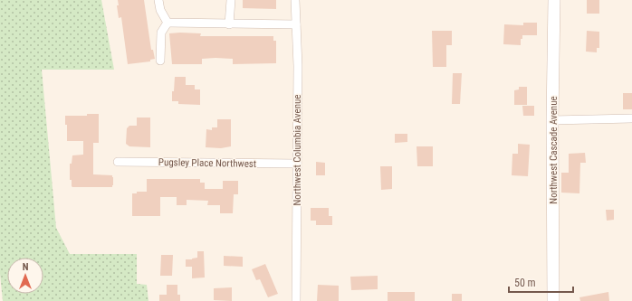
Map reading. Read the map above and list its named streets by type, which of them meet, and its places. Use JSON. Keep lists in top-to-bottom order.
{
  "streets": {
    "street": ["Northwest Columbia Avenue", "Northwest Cascade Avenue", "Pugsley Place Northwest"]
  },
  "crossings": [
    ["Northwest Columbia Avenue", "Pugsley Place Northwest"]
  ],
  "scale_bar": "50 m",
  "north": "top"
}
